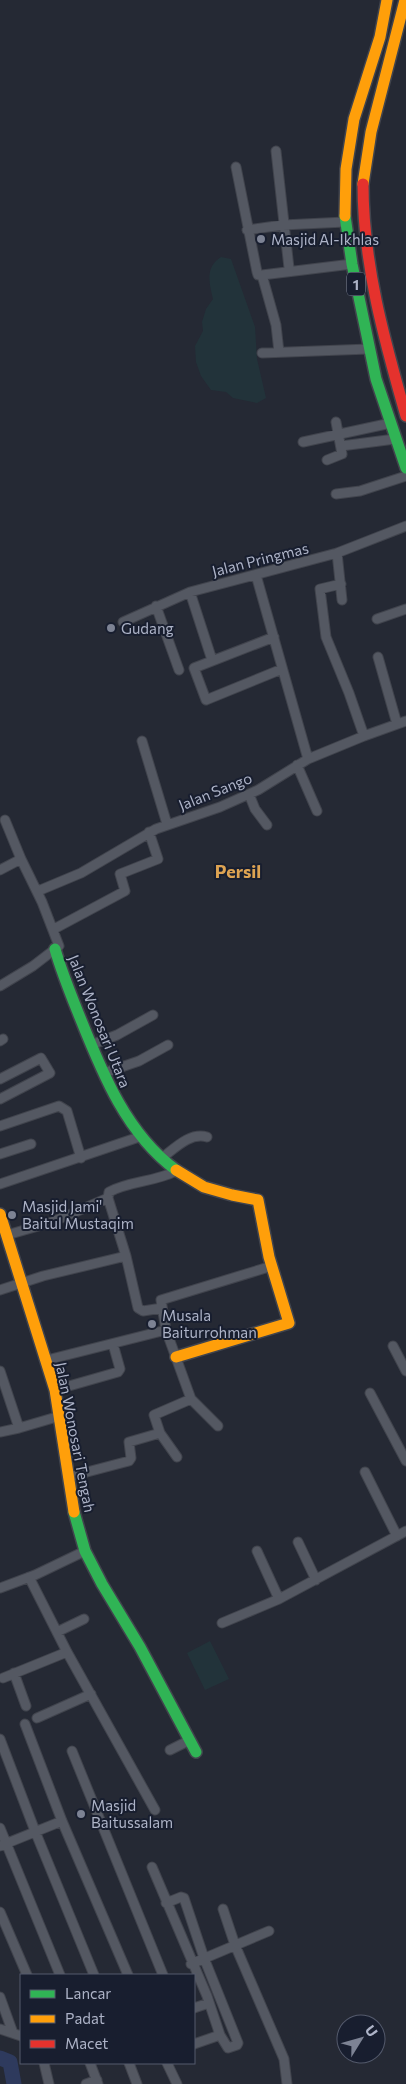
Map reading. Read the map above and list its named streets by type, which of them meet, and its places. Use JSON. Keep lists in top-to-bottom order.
{
  "streets": {
    "main road": ["1", "Jalan Wonosari Utara", "Jalan Wonosari Tengah"],
    "street": ["Jalan Pringmas", "Jalan Sango"]
  },
  "districts": ["Persil"],
  "places": [
    "Masjid Al-Ikhlas",
    "Gudang",
    "Masjid Jami' Baitul Mustaqim",
    "Musala Baiturrohman",
    "Masjid Baitussalam"
  ],
  "legend": ["Lancar", "Padat", "Macet"],
  "north": "top right"
}
